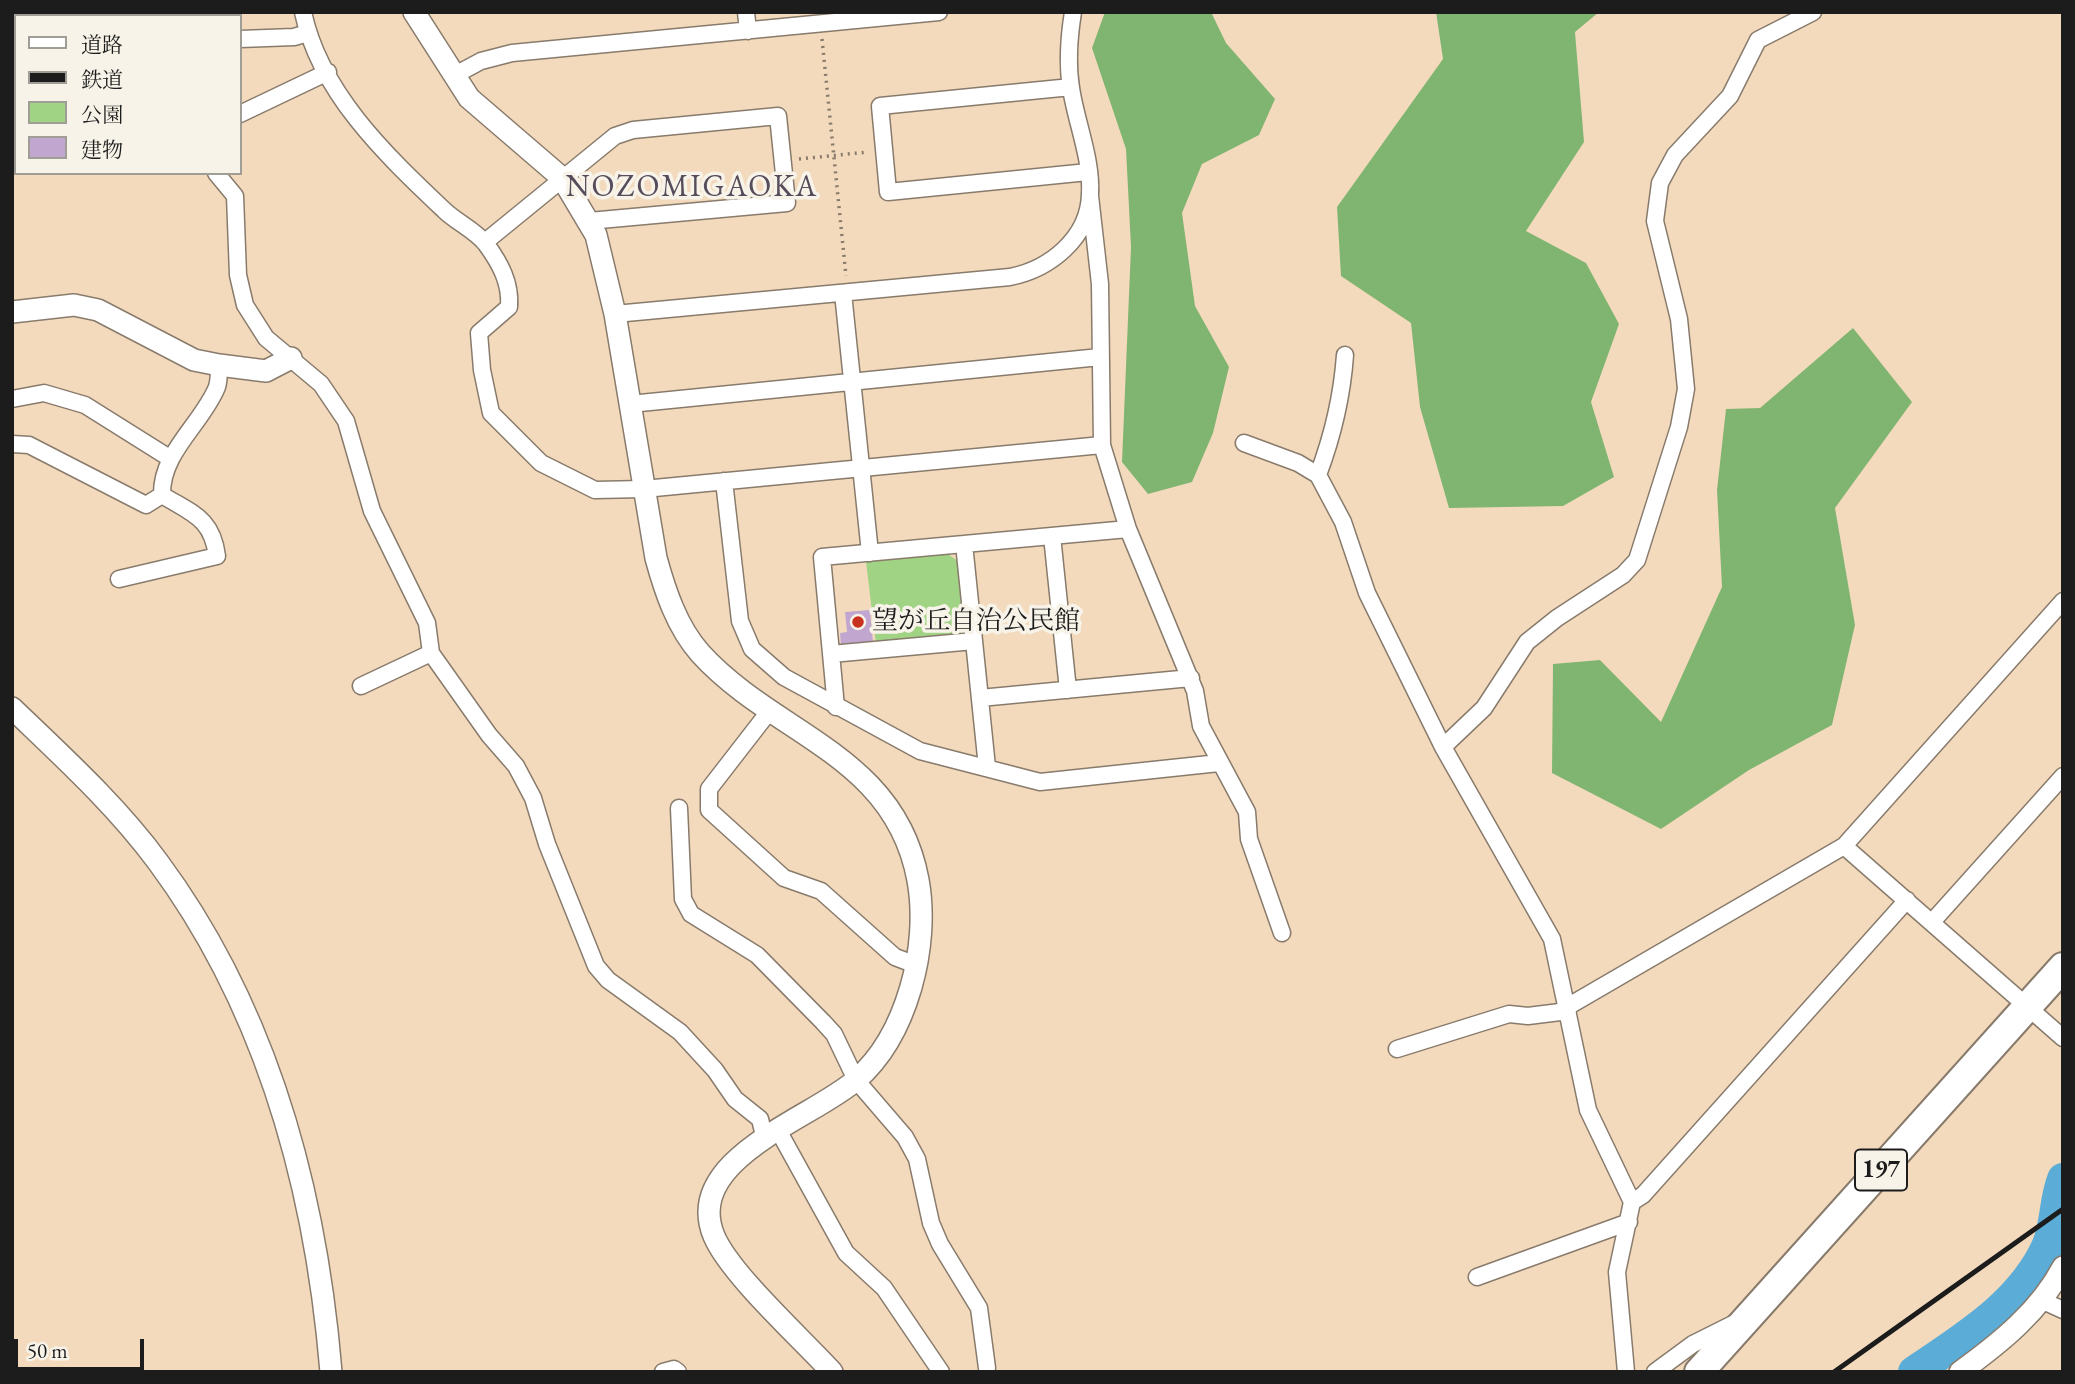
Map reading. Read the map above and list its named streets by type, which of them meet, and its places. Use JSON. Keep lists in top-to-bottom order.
{
  "streets": {
    "highway": ["197"]
  },
  "districts": ["NOZOMIGAOKA"],
  "places": ["望が丘自治公民館"],
  "legend": [
    "道路",
    "鉄道",
    "公園",
    "建物"
  ],
  "scale_bar": "50 m"
}
